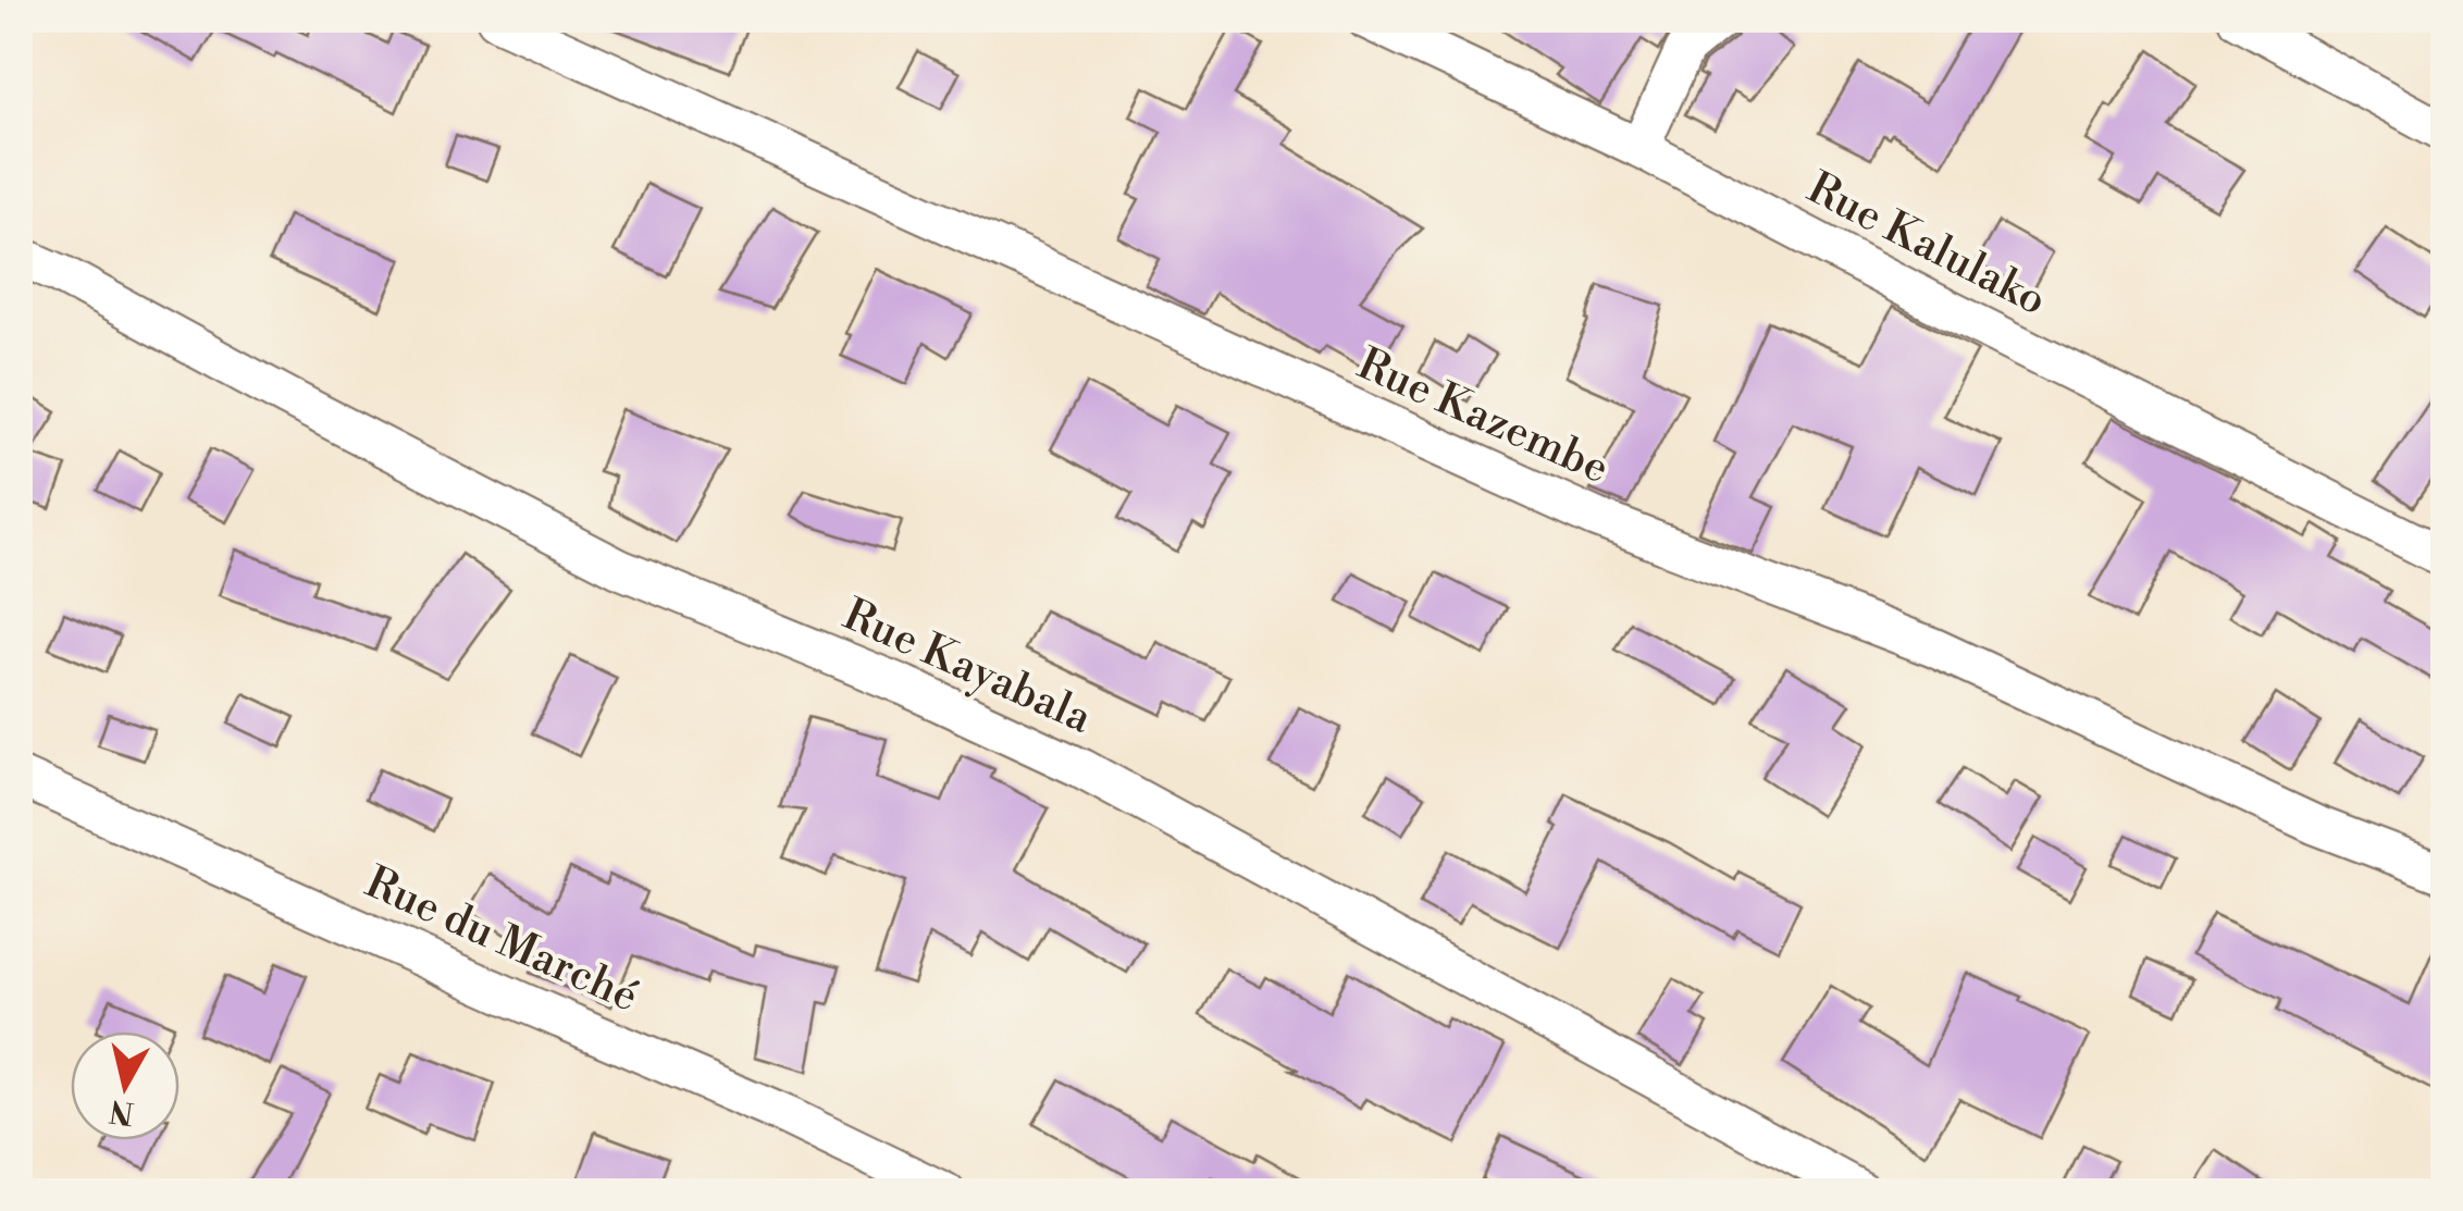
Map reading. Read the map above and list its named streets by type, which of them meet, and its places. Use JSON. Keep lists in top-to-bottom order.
{
  "streets": {
    "street": [
      "Rue Kalulako",
      "Rue Kazembe",
      "Rue Kayabala",
      "Rue du Marché"
    ]
  },
  "north": "bottom"
}
